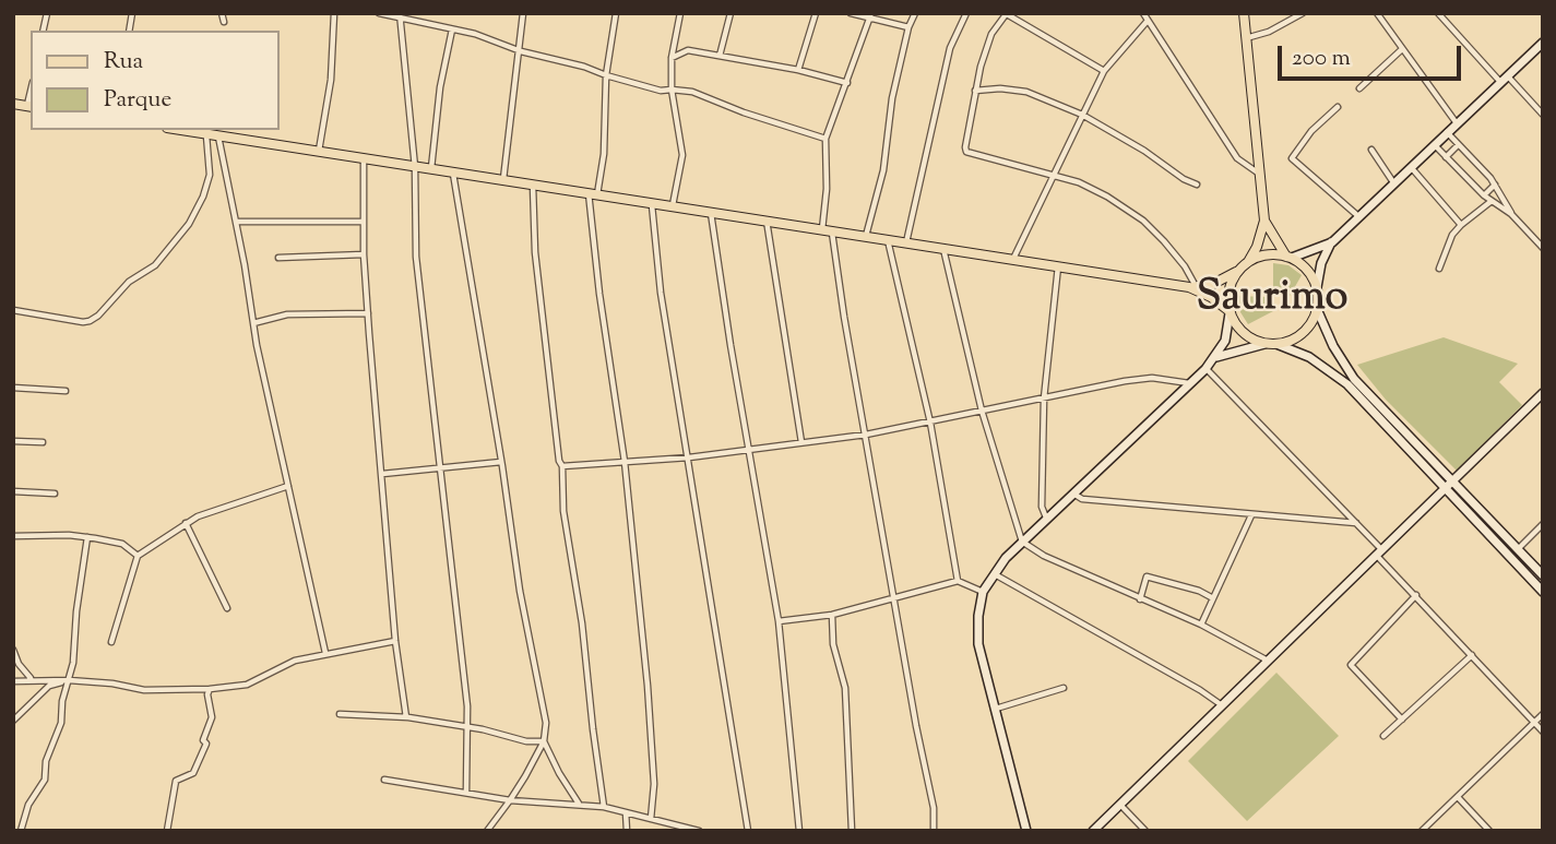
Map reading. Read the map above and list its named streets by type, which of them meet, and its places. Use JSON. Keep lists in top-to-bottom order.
{
  "districts": ["Saurimo"],
  "legend": ["Rua", "Parque"],
  "scale_bar": "200 m"
}
